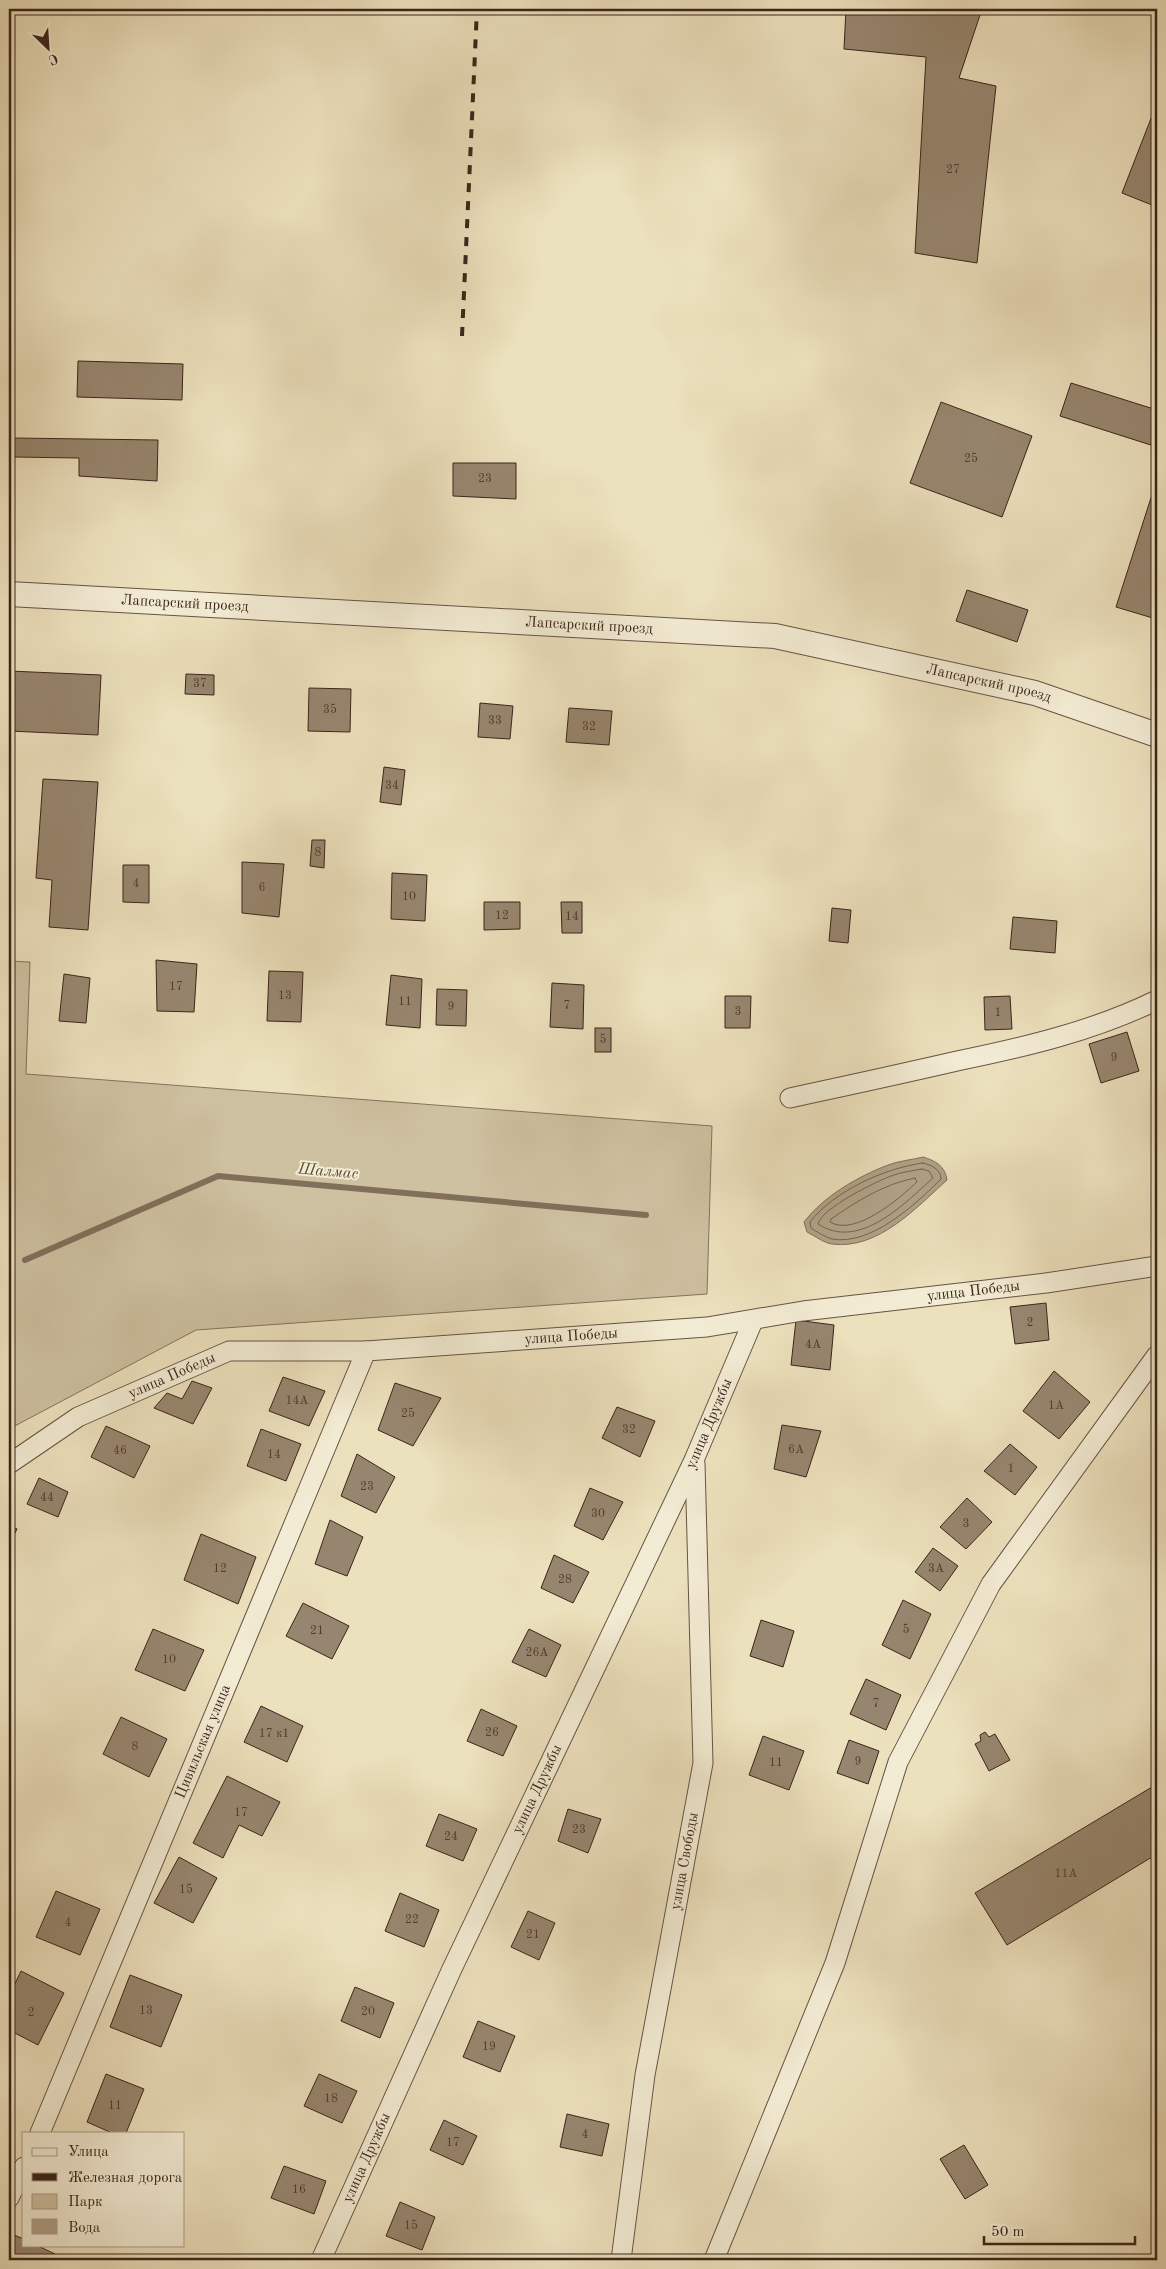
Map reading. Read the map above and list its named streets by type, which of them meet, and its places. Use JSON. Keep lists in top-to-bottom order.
{
  "streets": {
    "street": [
      "Лапсарский проезд",
      "улица Победы",
      "улица Дружбы",
      "Цивильская улица",
      "улица Свободы"
    ]
  },
  "crossings": [
    ["улица Победы", "улица Дружбы"],
    ["улица Победы", "Цивильская улица"],
    ["улица Дружбы", "улица Свободы"]
  ],
  "water": ["Шалмас"],
  "house_numbers": [
    "27",
    "25",
    "23",
    "37",
    "35",
    "33",
    "32",
    "34",
    "8",
    "4",
    "6",
    "10",
    "12",
    "14",
    "17",
    "13",
    "11",
    "7",
    "9",
    "3",
    "1",
    "5",
    "9",
    "2",
    "4А",
    "14А",
    "1А",
    "25",
    "32",
    "6А",
    "46",
    "14",
    "1",
    "23",
    "44",
    "30",
    "3",
    "12",
    "3А",
    "28",
    "5",
    "21",
    "26А",
    "10",
    "7",
    "26",
    "17 к1",
    "8",
    "9",
    "11",
    "17",
    "23",
    "24",
    "11А",
    "15",
    "22",
    "4",
    "21",
    "13",
    "20",
    "2",
    "19",
    "18",
    "11",
    "4",
    "17",
    "16",
    "15"
  ],
  "legend": [
    "Улица",
    "Железная дорога",
    "Парк",
    "Вода"
  ],
  "scale_bar": "50 m",
  "north": "bottom right"
}
